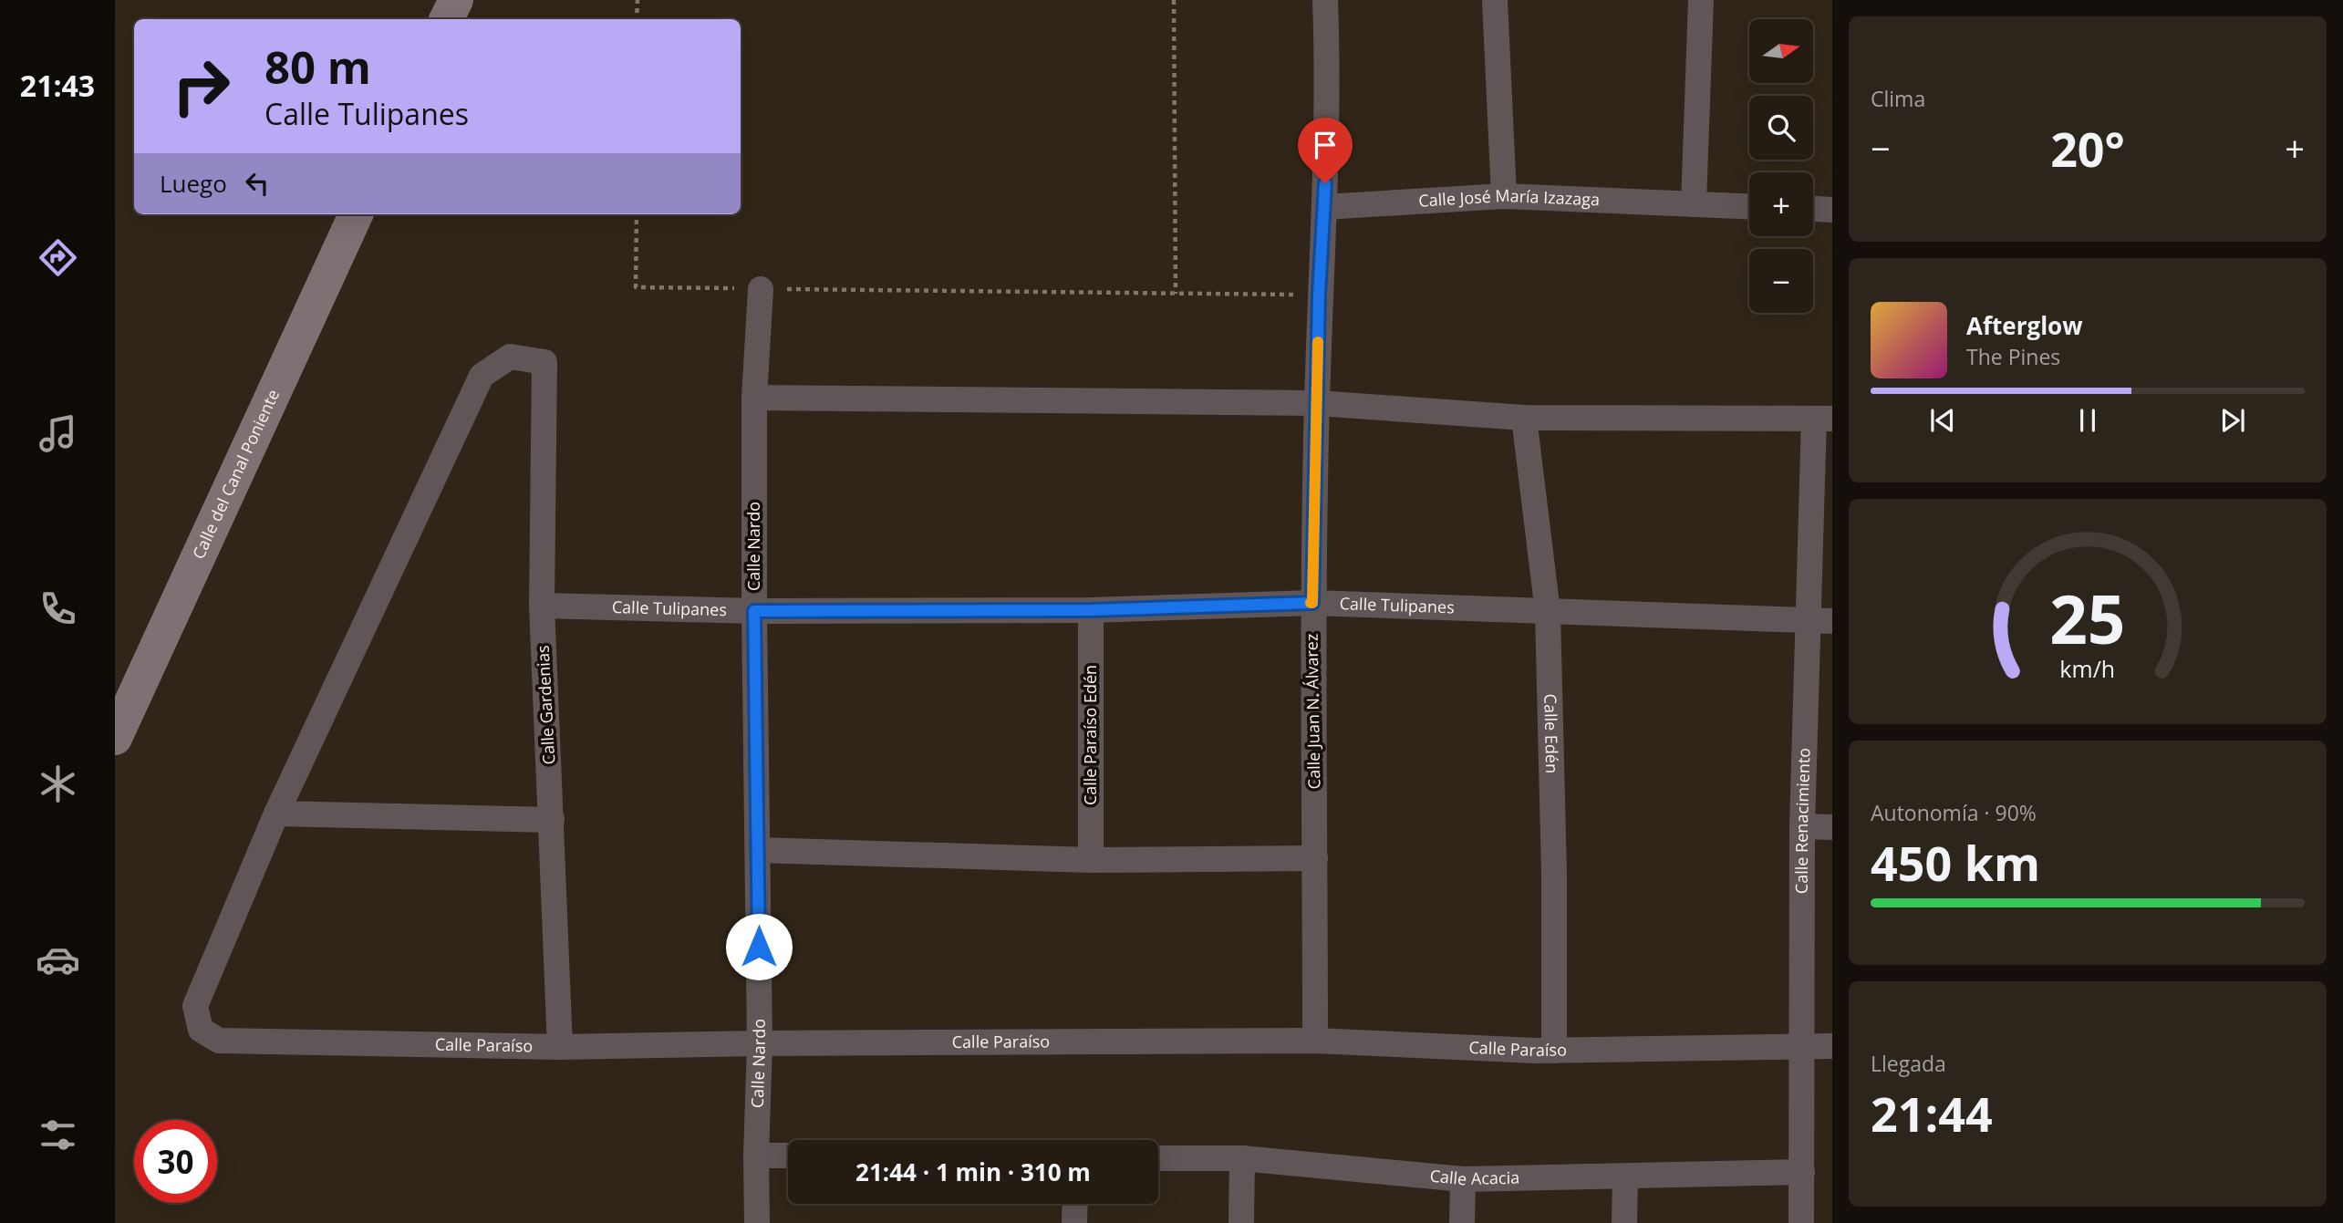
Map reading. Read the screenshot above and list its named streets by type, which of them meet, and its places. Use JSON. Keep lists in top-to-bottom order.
{
  "streets": {
    "main road": ["Calle del Canal Poniente"],
    "street": [
      "Calle José María Izazaga",
      "Calle Nardo",
      "Calle Tulipanes",
      "Calle Gardenias",
      "Calle Juan N. Álvarez",
      "Calle Edén",
      "Calle Paraíso Edén",
      "Calle Renacimiento",
      "Calle Paraíso",
      "Calle Acacia"
    ]
  },
  "crossings": [
    ["Calle José María Izazaga", "Calle Juan N. Álvarez"],
    ["Calle Nardo", "Calle Tulipanes"],
    ["Calle Nardo", "Calle Paraíso"],
    ["Calle Tulipanes", "Calle Gardenias"],
    ["Calle Tulipanes", "Calle Juan N. Álvarez"],
    ["Calle Tulipanes", "Calle Edén"],
    ["Calle Tulipanes", "Calle Paraíso Edén"],
    ["Calle Tulipanes", "Calle Renacimiento"],
    ["Calle Gardenias", "Calle Paraíso"],
    ["Calle Juan N. Álvarez", "Calle Paraíso"],
    ["Calle Edén", "Calle Paraíso"],
    ["Calle Renacimiento", "Calle Paraíso"],
    ["Calle Renacimiento", "Calle Acacia"]
  ],
  "north": "right",
  "page": {
    "tabs": "21:43",
    "tile": [
      "Clima",
      ["Autonomía · 90%", "450 km"],
      ["Llegada", "21:44"]
    ],
    "map_buttons": ["+", "−"],
    "turn": ["80 m", "Calle Tulipanes"],
    "heat": ["−", "20°", "+"],
    "then": "Luego",
    "song": ["Afterglow", "The Pines"],
    "limit": "30",
    "trip": "21:44 · 1 min · 310 m",
    "gauge": ["25", "km/h"]
  }
}
